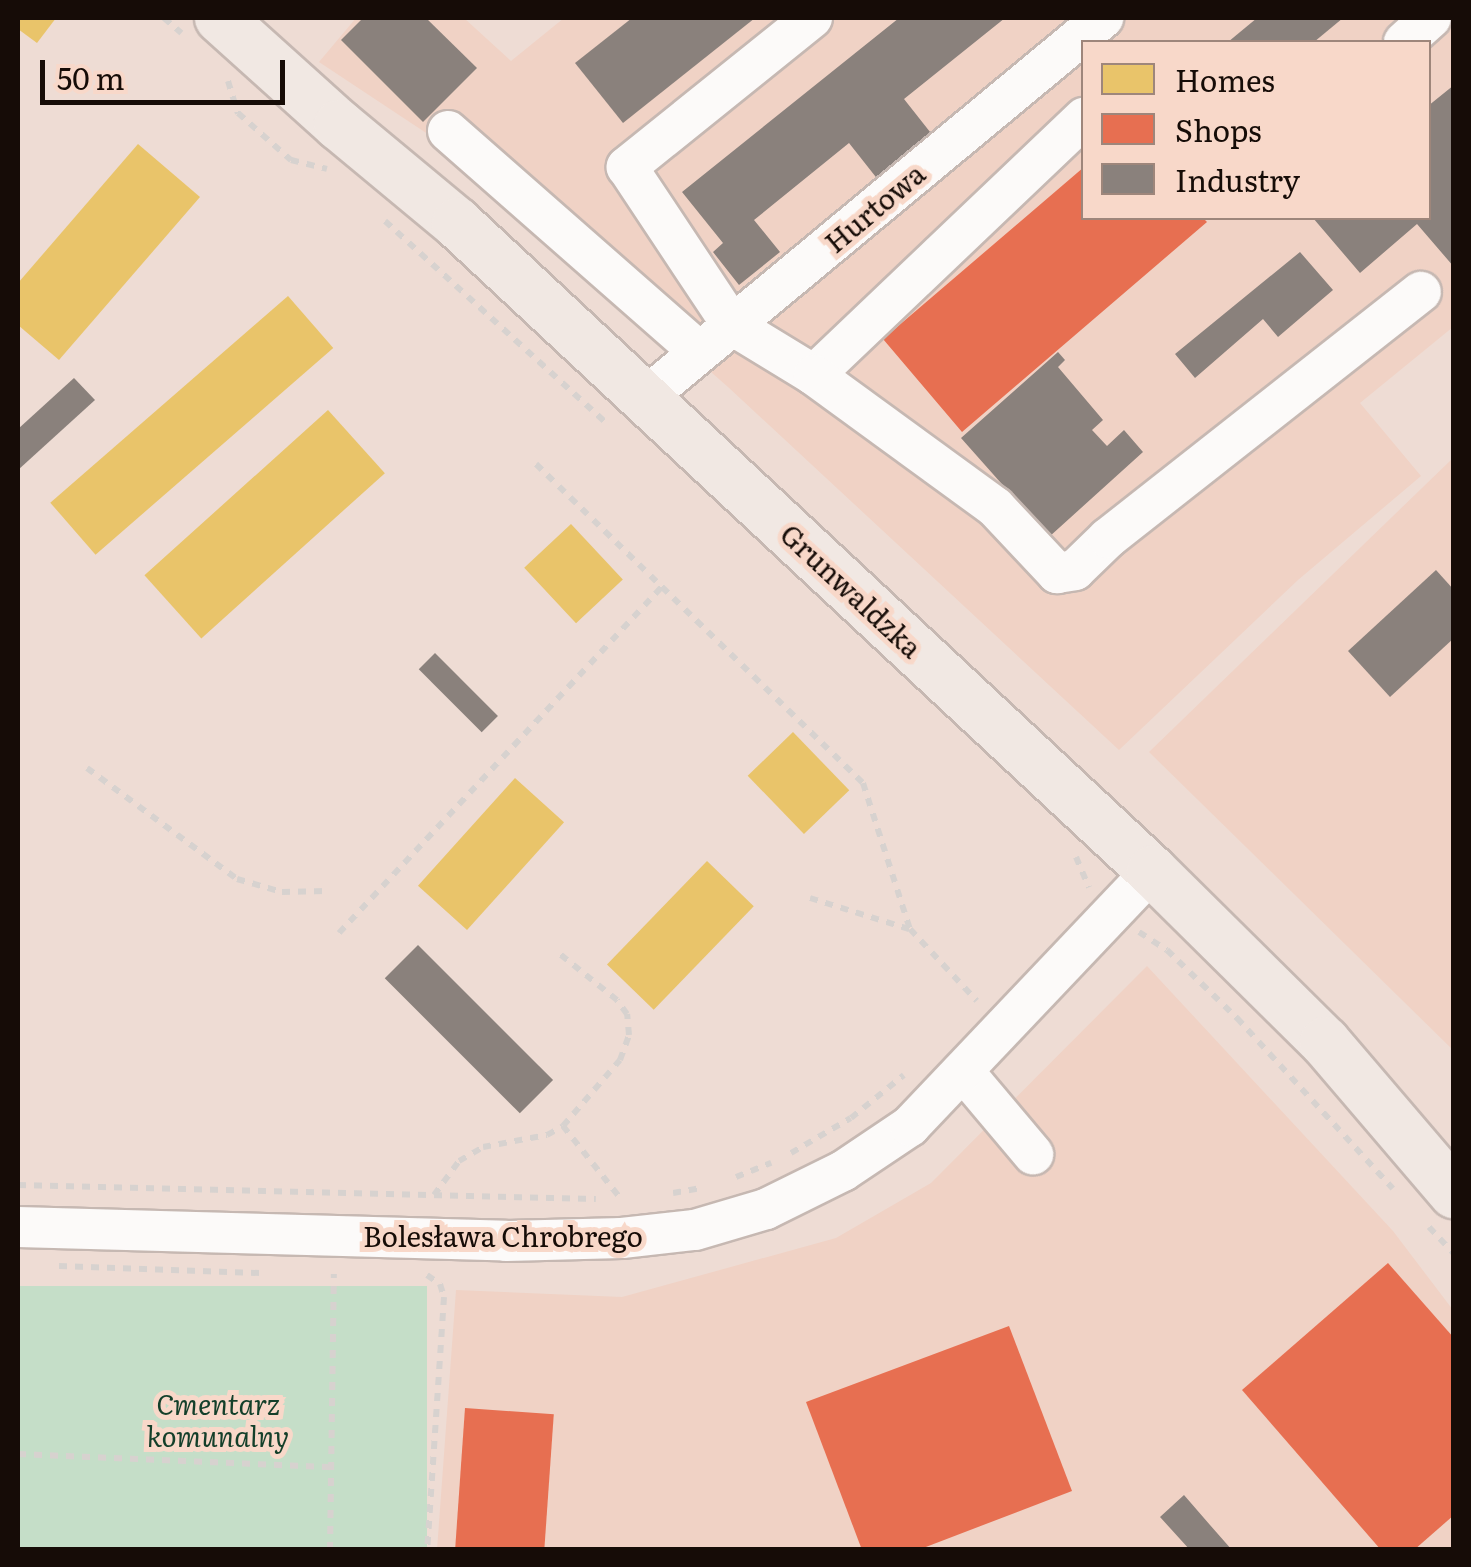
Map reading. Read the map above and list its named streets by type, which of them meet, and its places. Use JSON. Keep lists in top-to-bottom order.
{
  "streets": {
    "main road": ["Grunwaldzka"],
    "street": ["Hurtowa", "Bolesława Chrobrego"]
  },
  "crossings": [
    ["Hurtowa", "Grunwaldzka"],
    ["Grunwaldzka", "Bolesława Chrobrego"]
  ],
  "parks": ["Cmentarz komunalny"],
  "legend": ["Homes", "Shops", "Industry"],
  "scale_bar": "50 m"
}
